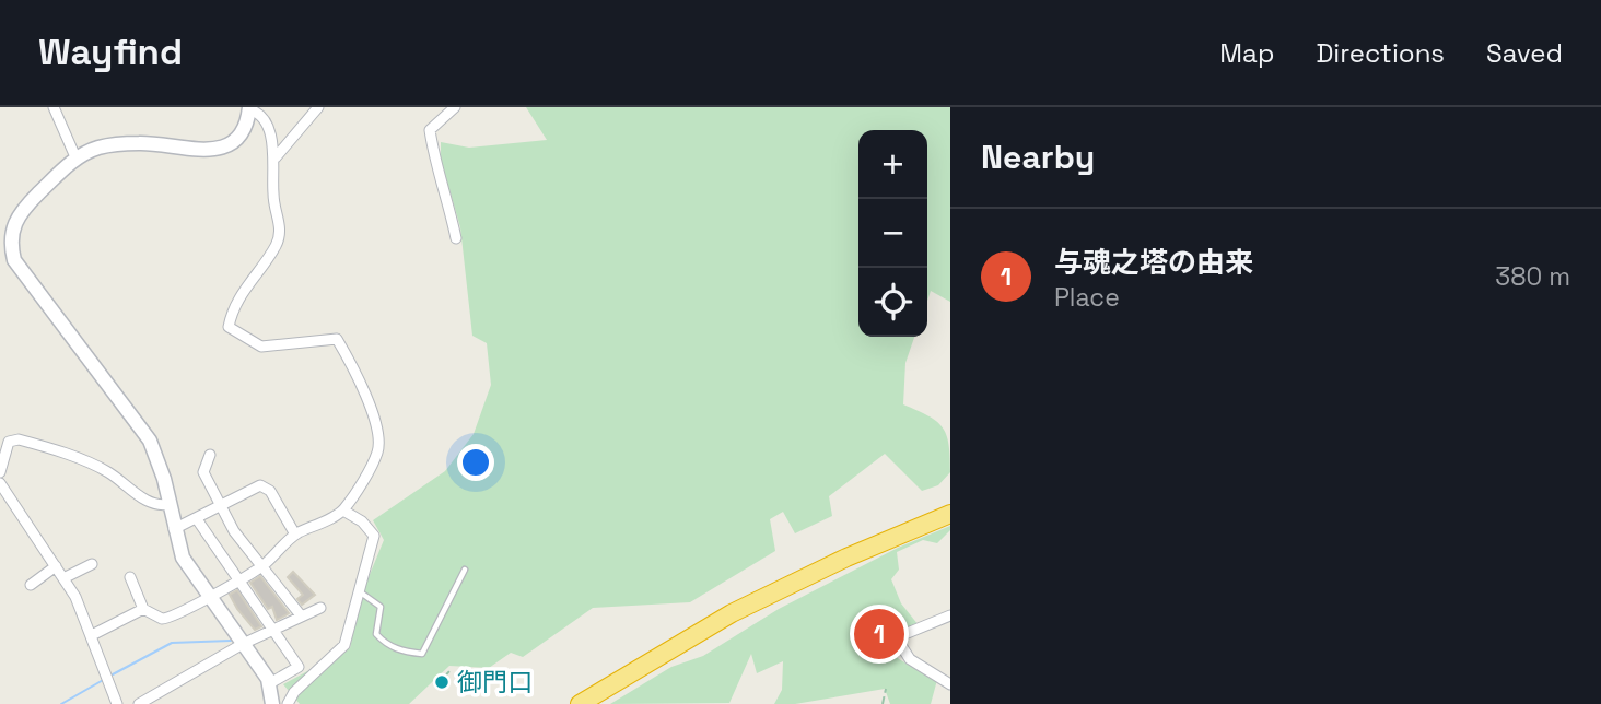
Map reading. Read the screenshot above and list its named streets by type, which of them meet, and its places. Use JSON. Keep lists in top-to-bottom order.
{
  "places": ["御門口"],
  "page": {
    "header": "Wayfind",
    "nav": ["Map", "Directions", "Saved"],
    "heading": "Nearby",
    "map_buttons": ["+", "−"],
    "list": [
      {
        "mark": "1",
        "name": "与魂之塔の由来",
        "note": "Place",
        "value": "380 m"
      }
    ],
    "pins": "1"
  }
}
